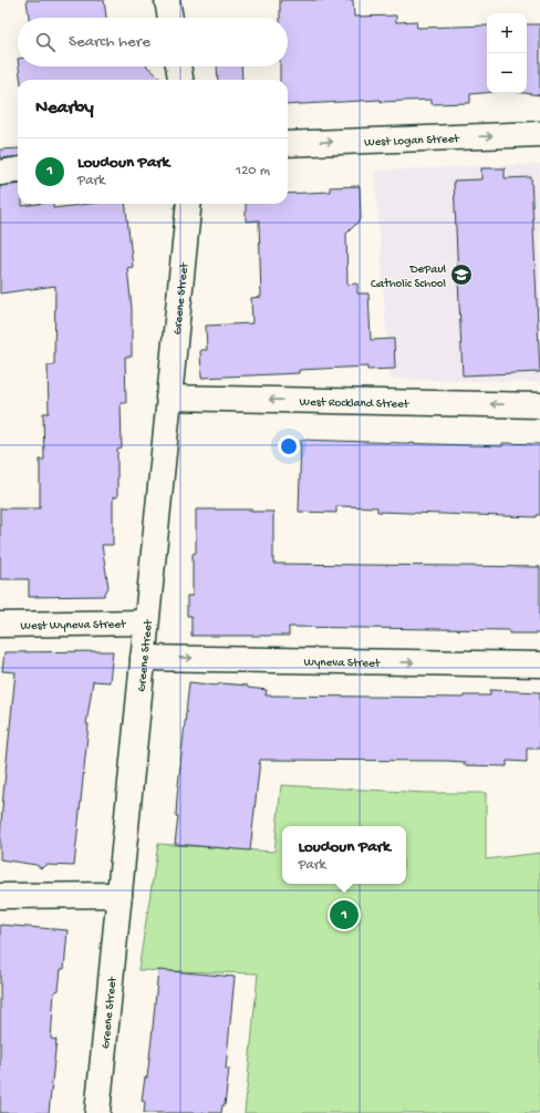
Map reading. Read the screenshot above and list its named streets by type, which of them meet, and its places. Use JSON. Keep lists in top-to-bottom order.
{
  "streets": {
    "street": [
      "West Logan Street",
      "Greene Street",
      "West Rockland Street",
      "West Wyneva Street",
      "Wyneva Street"
    ]
  },
  "crossings": [
    ["Greene Street", "West Rockland Street"],
    ["Greene Street", "West Wyneva Street"],
    ["Greene Street", "Wyneva Street"]
  ],
  "one_way": ["West Logan Street", "West Rockland Street", "Wyneva Street"],
  "places": {
    "school or university": ["DePaul Catholic School"]
  },
  "page": {
    "map_buttons": ["+", "−"],
    "search": "Search here",
    "heading": "Nearby",
    "list": [
      {
        "mark": "1",
        "name": "Loudoun Park",
        "note": "Park",
        "value": "120 m"
      }
    ],
    "popup": ["Loudoun Park", "Park"],
    "pins": "1"
  }
}
